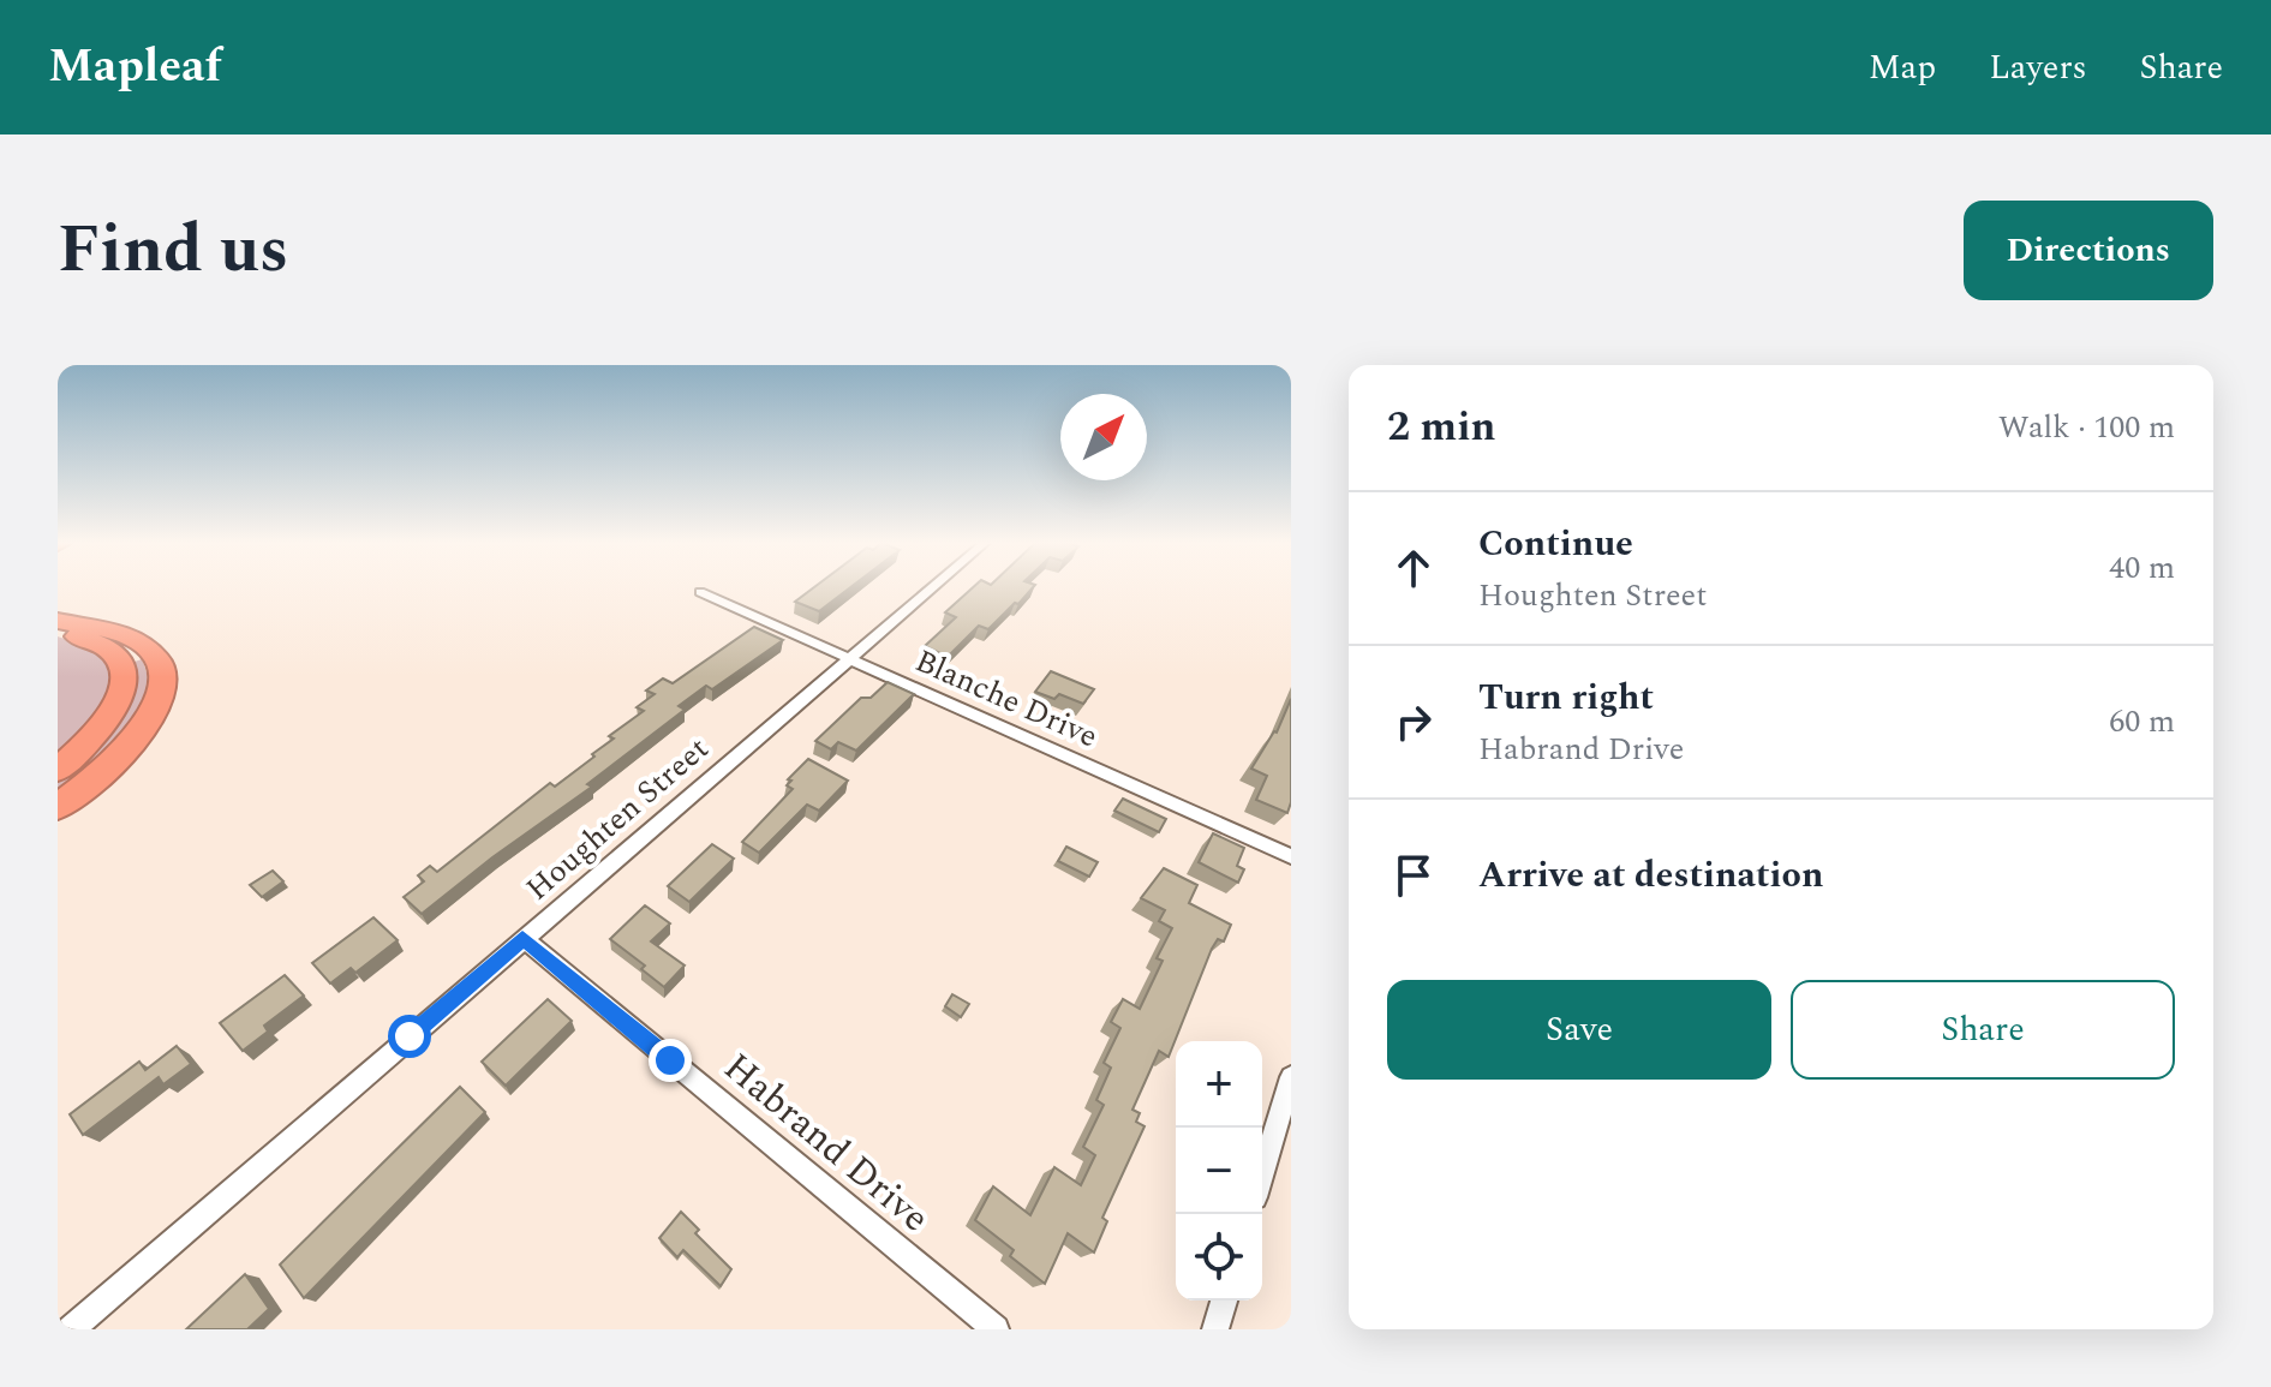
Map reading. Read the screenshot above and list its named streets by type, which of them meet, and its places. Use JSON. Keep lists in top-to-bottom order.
{
  "streets": {
    "street": ["Blanche Drive", "Houghten Street", "Habrand Drive"]
  },
  "crossings": [
    ["Blanche Drive", "Houghten Street"],
    ["Houghten Street", "Habrand Drive"]
  ],
  "north": "top right",
  "page": {
    "header": "Mapleaf",
    "nav": ["Map", "Layers", "Share"],
    "title": "Find us",
    "buttons": [
      "Directions",
      ["Save", "Share"]
    ],
    "heading": ["2 min", "Walk · 100 m"],
    "list": [
      ["Continue", "Houghten Street", "40 m"],
      ["Turn right", "Habrand Drive", "60 m"],
      "Arrive at destination"
    ],
    "map_buttons": ["+", "−"]
  }
}
